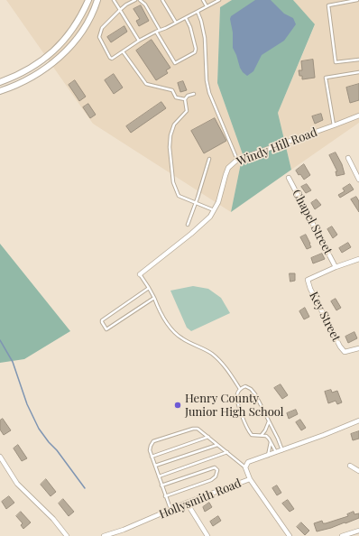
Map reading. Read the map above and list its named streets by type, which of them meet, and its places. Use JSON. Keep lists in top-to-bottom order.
{
  "streets": {
    "street": [
      "Windy Hill Road",
      "Chapel Street",
      "Key Street",
      "Hollysmith Road"
    ]
  },
  "crossings": [
    ["Chapel Street", "Key Street"]
  ],
  "places": ["Henry County Junior High School"]
}
